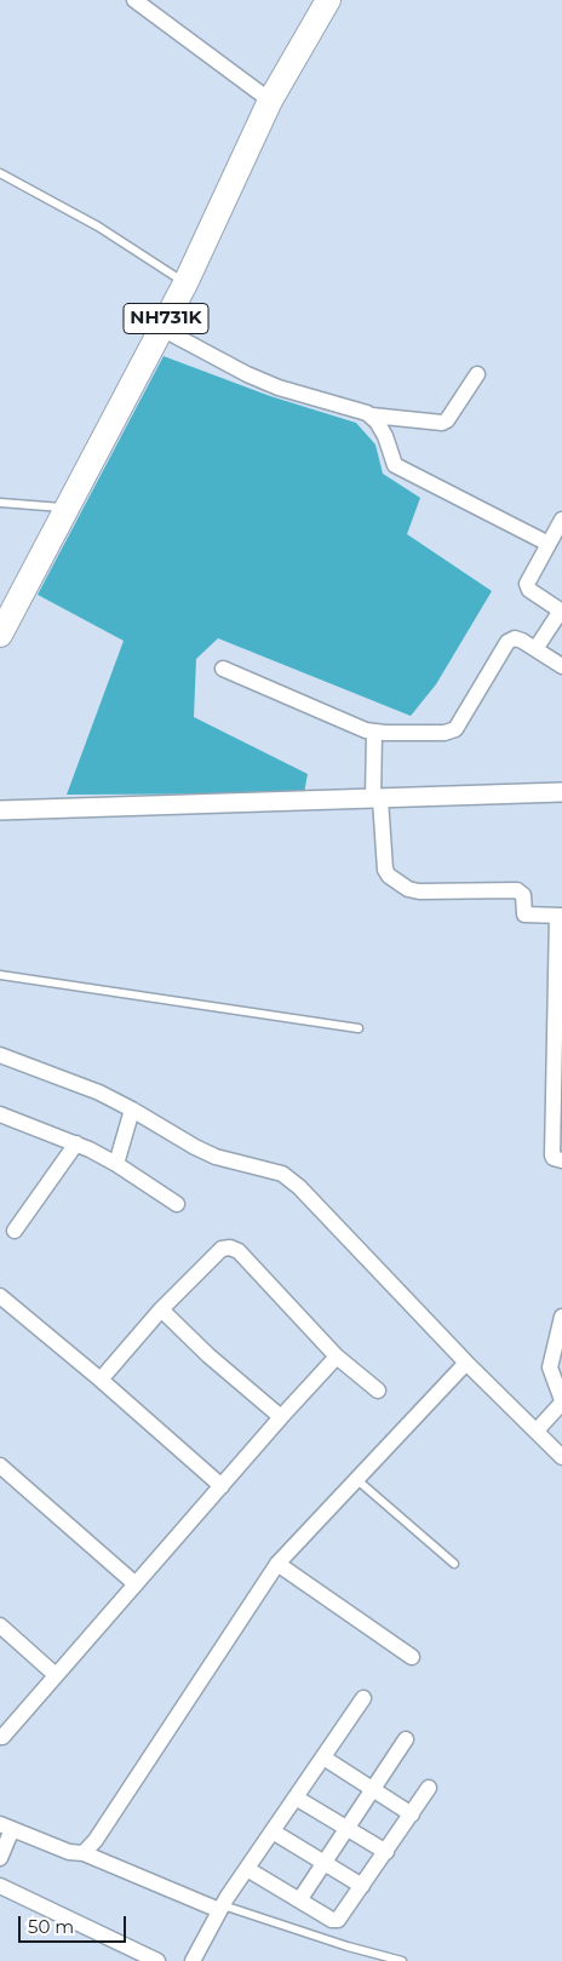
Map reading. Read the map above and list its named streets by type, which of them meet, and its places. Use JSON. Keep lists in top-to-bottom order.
{
  "streets": {
    "highway": ["NH731K"]
  },
  "scale_bar": "50 m"
}
